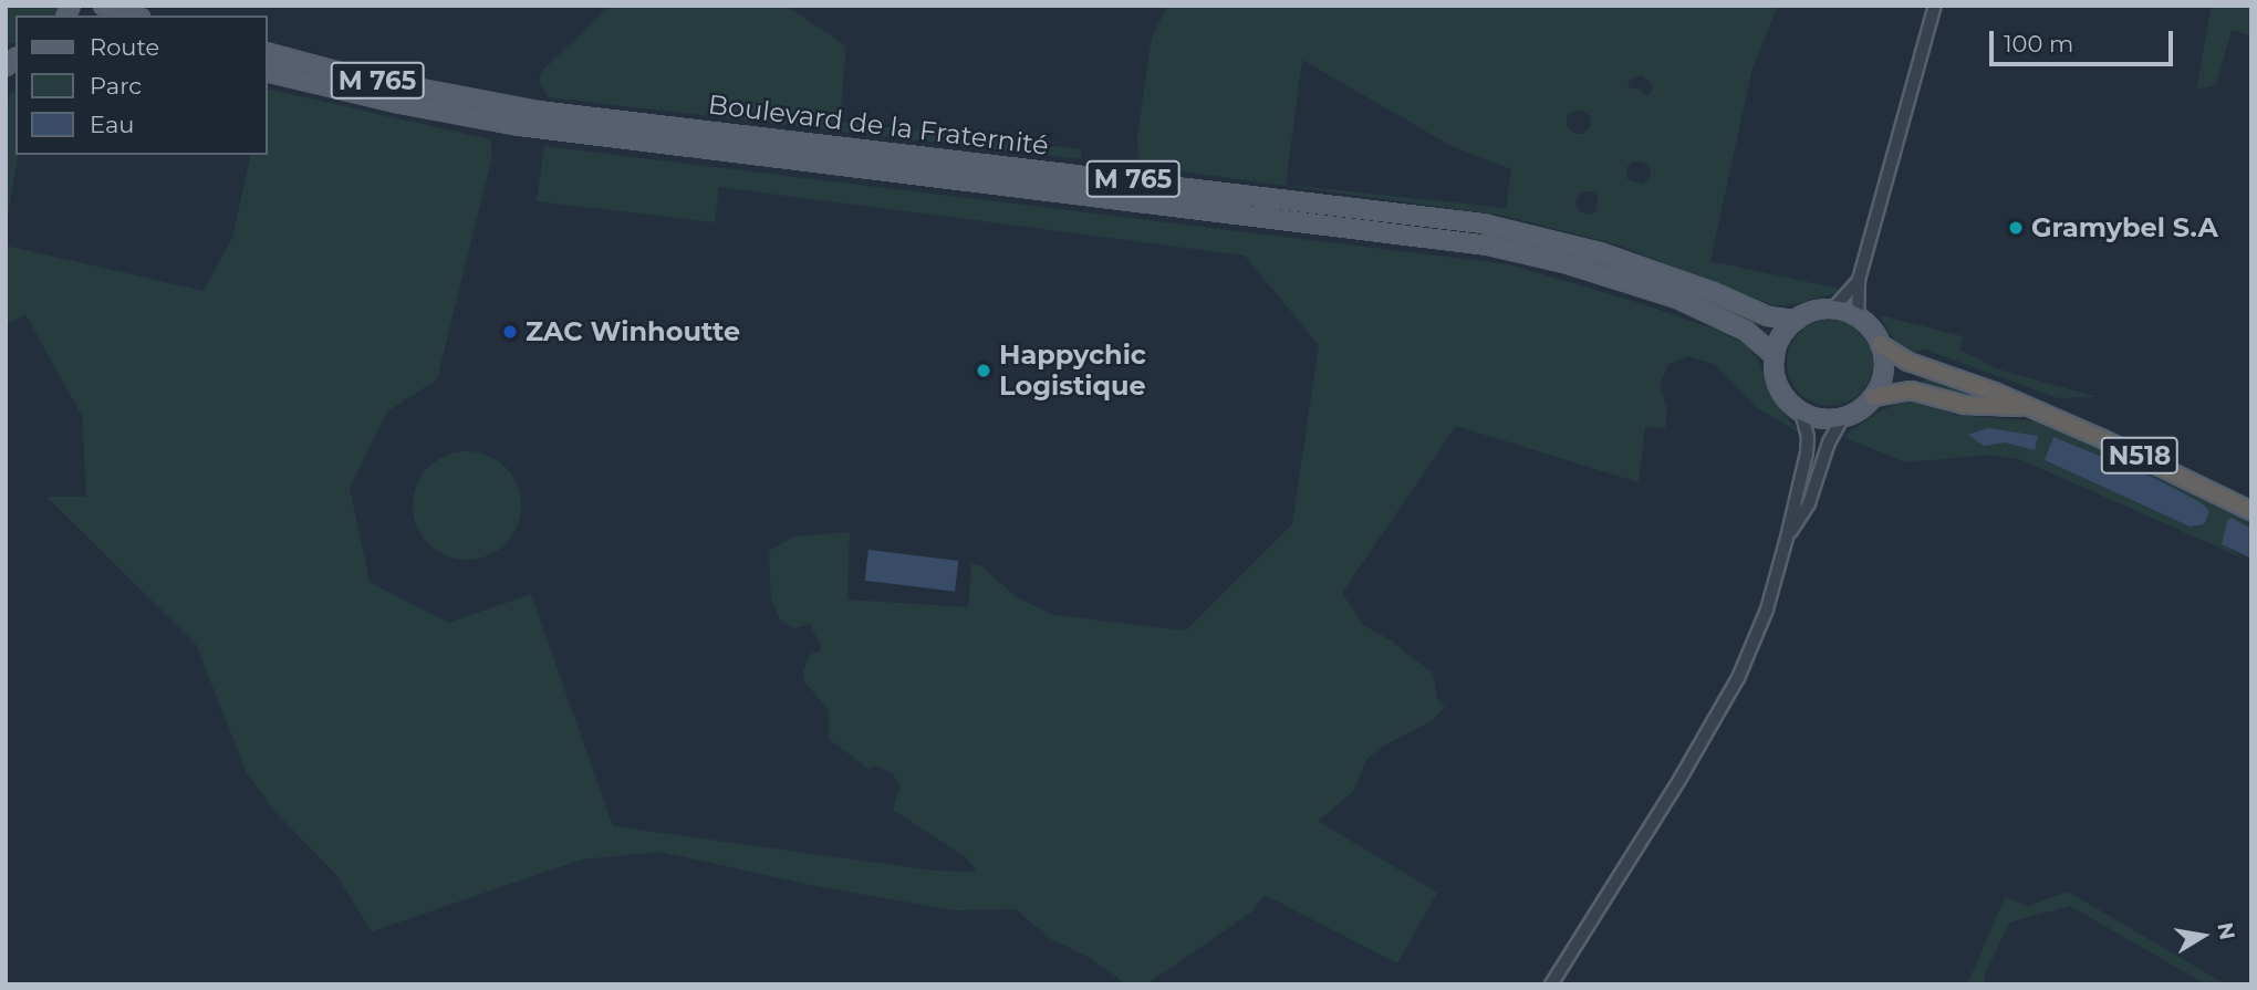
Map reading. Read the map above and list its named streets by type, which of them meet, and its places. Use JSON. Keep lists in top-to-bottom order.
{
  "streets": {
    "highway": ["N518"],
    "main road": ["M 765", "Boulevard de la Fraternité"]
  },
  "crossings": [
    ["Boulevard de la Fraternité", "N518"]
  ],
  "places": ["Gramybel S.A", "ZAC Winhoutte", "Happychic Logistique"],
  "legend": ["Route", "Parc", "Eau"],
  "scale_bar": "100 m",
  "north": "right"
}
